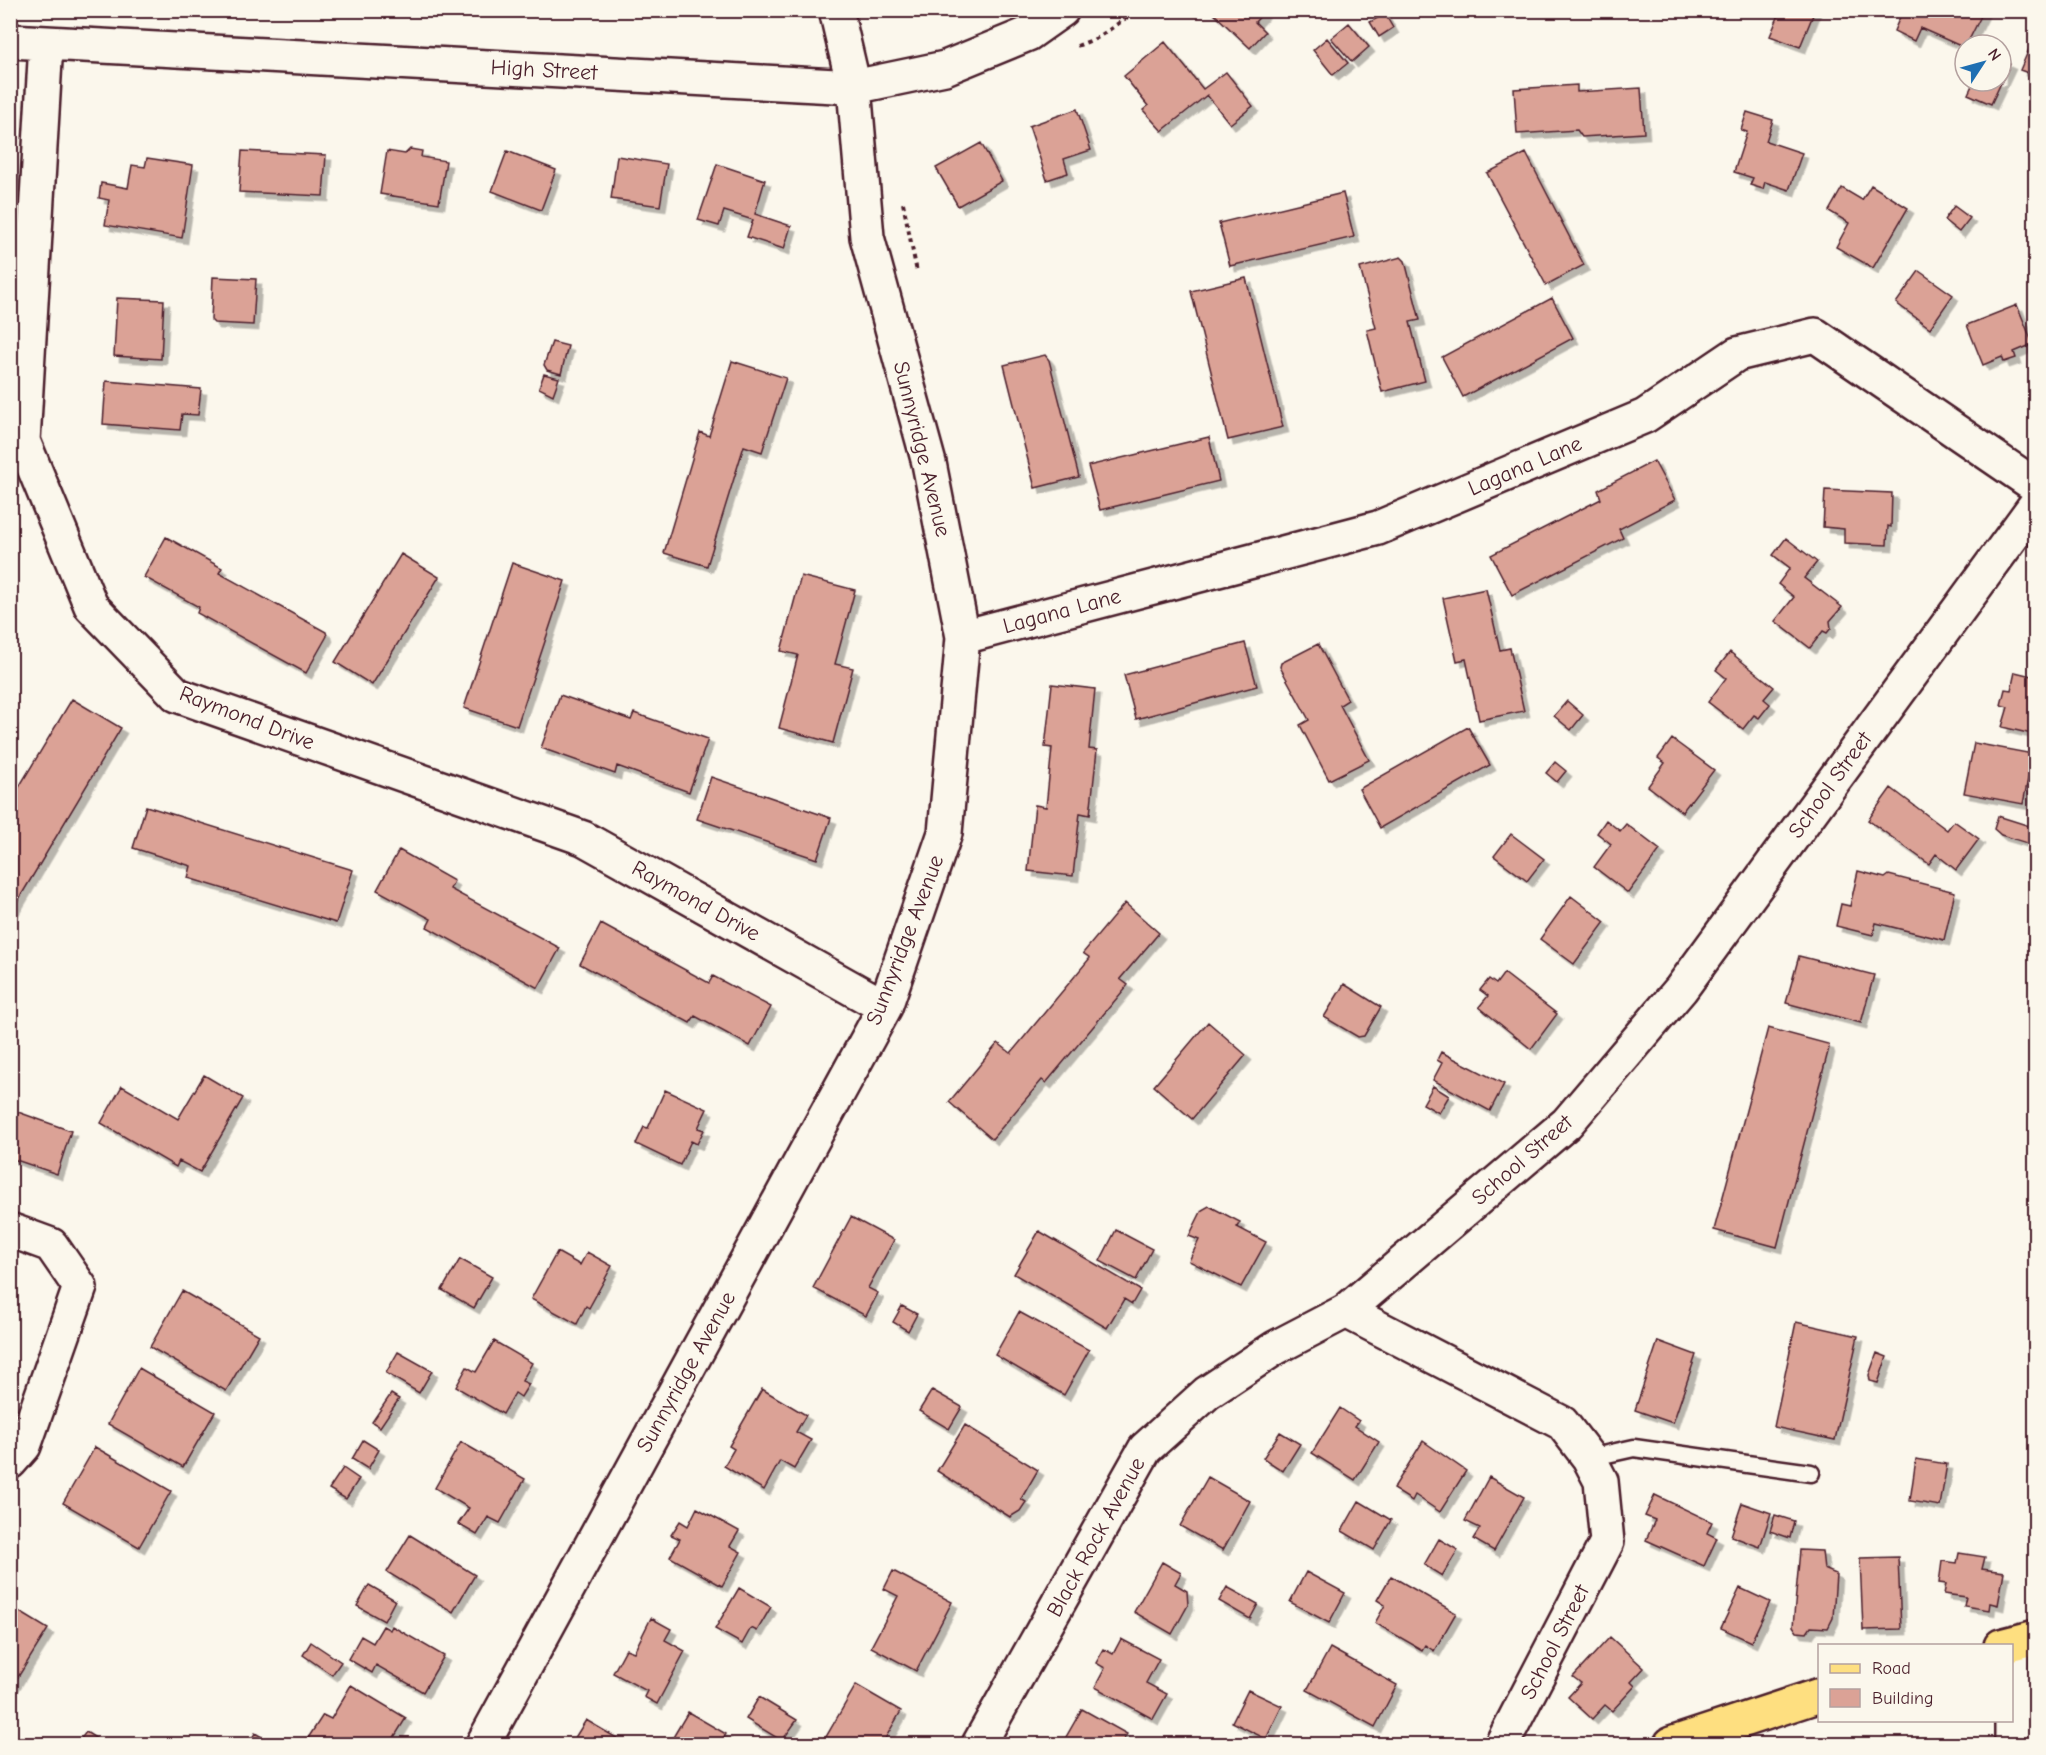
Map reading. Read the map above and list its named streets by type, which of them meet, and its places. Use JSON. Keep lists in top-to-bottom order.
{
  "streets": {
    "street": [
      "High Street",
      "Sunnyridge Avenue",
      "Lagana Lane",
      "Raymond Drive",
      "School Street",
      "Black Rock Avenue"
    ]
  },
  "crossings": [
    ["High Street", "Sunnyridge Avenue"],
    ["High Street", "Raymond Drive"],
    ["Sunnyridge Avenue", "Lagana Lane"],
    ["Sunnyridge Avenue", "Raymond Drive"],
    ["School Street", "Black Rock Avenue"]
  ],
  "legend": ["Road", "Building"],
  "north": "top right"
}
